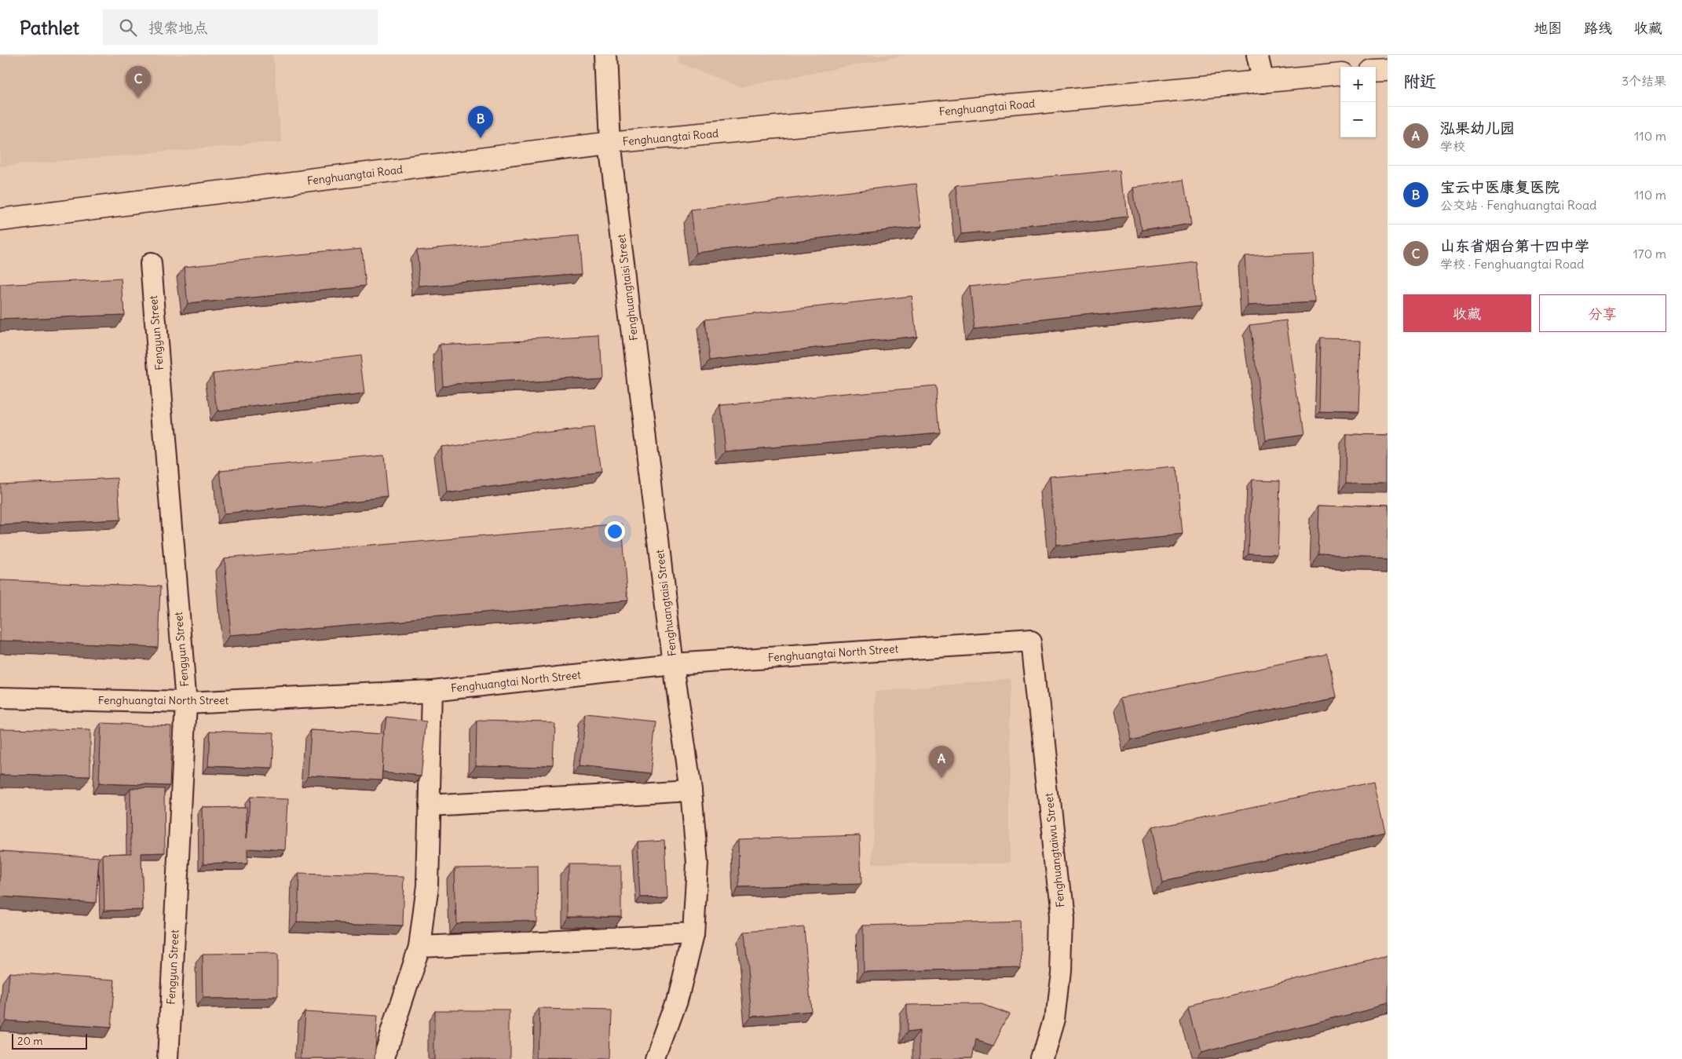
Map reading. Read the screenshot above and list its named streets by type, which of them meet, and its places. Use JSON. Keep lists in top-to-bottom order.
{
  "streets": {
    "street": [
      "Fenghuangtai Road",
      "Fenghuangtaisi Street",
      "Fengyun Street",
      "Fenghuangtai North Street",
      "Fenghuangtaiwu Street"
    ]
  },
  "crossings": [
    ["Fenghuangtai Road", "Fenghuangtaisi Street"],
    ["Fenghuangtaisi Street", "Fenghuangtai North Street"],
    ["Fengyun Street", "Fenghuangtai North Street"],
    ["Fenghuangtai North Street", "Fenghuangtaiwu Street"]
  ],
  "scale_bar": "20 m",
  "page": {
    "header": "Pathlet",
    "search": "搜索地点",
    "nav": ["地图", "路线", "收藏"],
    "heading": ["附近", "3个结果"],
    "pins": ["C", "B", "A"],
    "map_buttons": ["+", "−"],
    "list": [
      {
        "mark": "A",
        "name": "泓果幼儿园",
        "note": "学校",
        "value": "110 m"
      },
      {
        "mark": "B",
        "name": "宝云中医康复医院",
        "note": "公交站 · Fenghuangtai Road",
        "value": "110 m"
      },
      {
        "mark": "C",
        "name": "山东省烟台第十四中学",
        "note": "学校 · Fenghuangtai Road",
        "value": "170 m"
      }
    ],
    "buttons": ["收藏", "分享"],
    "scale": "20 m"
  }
}
